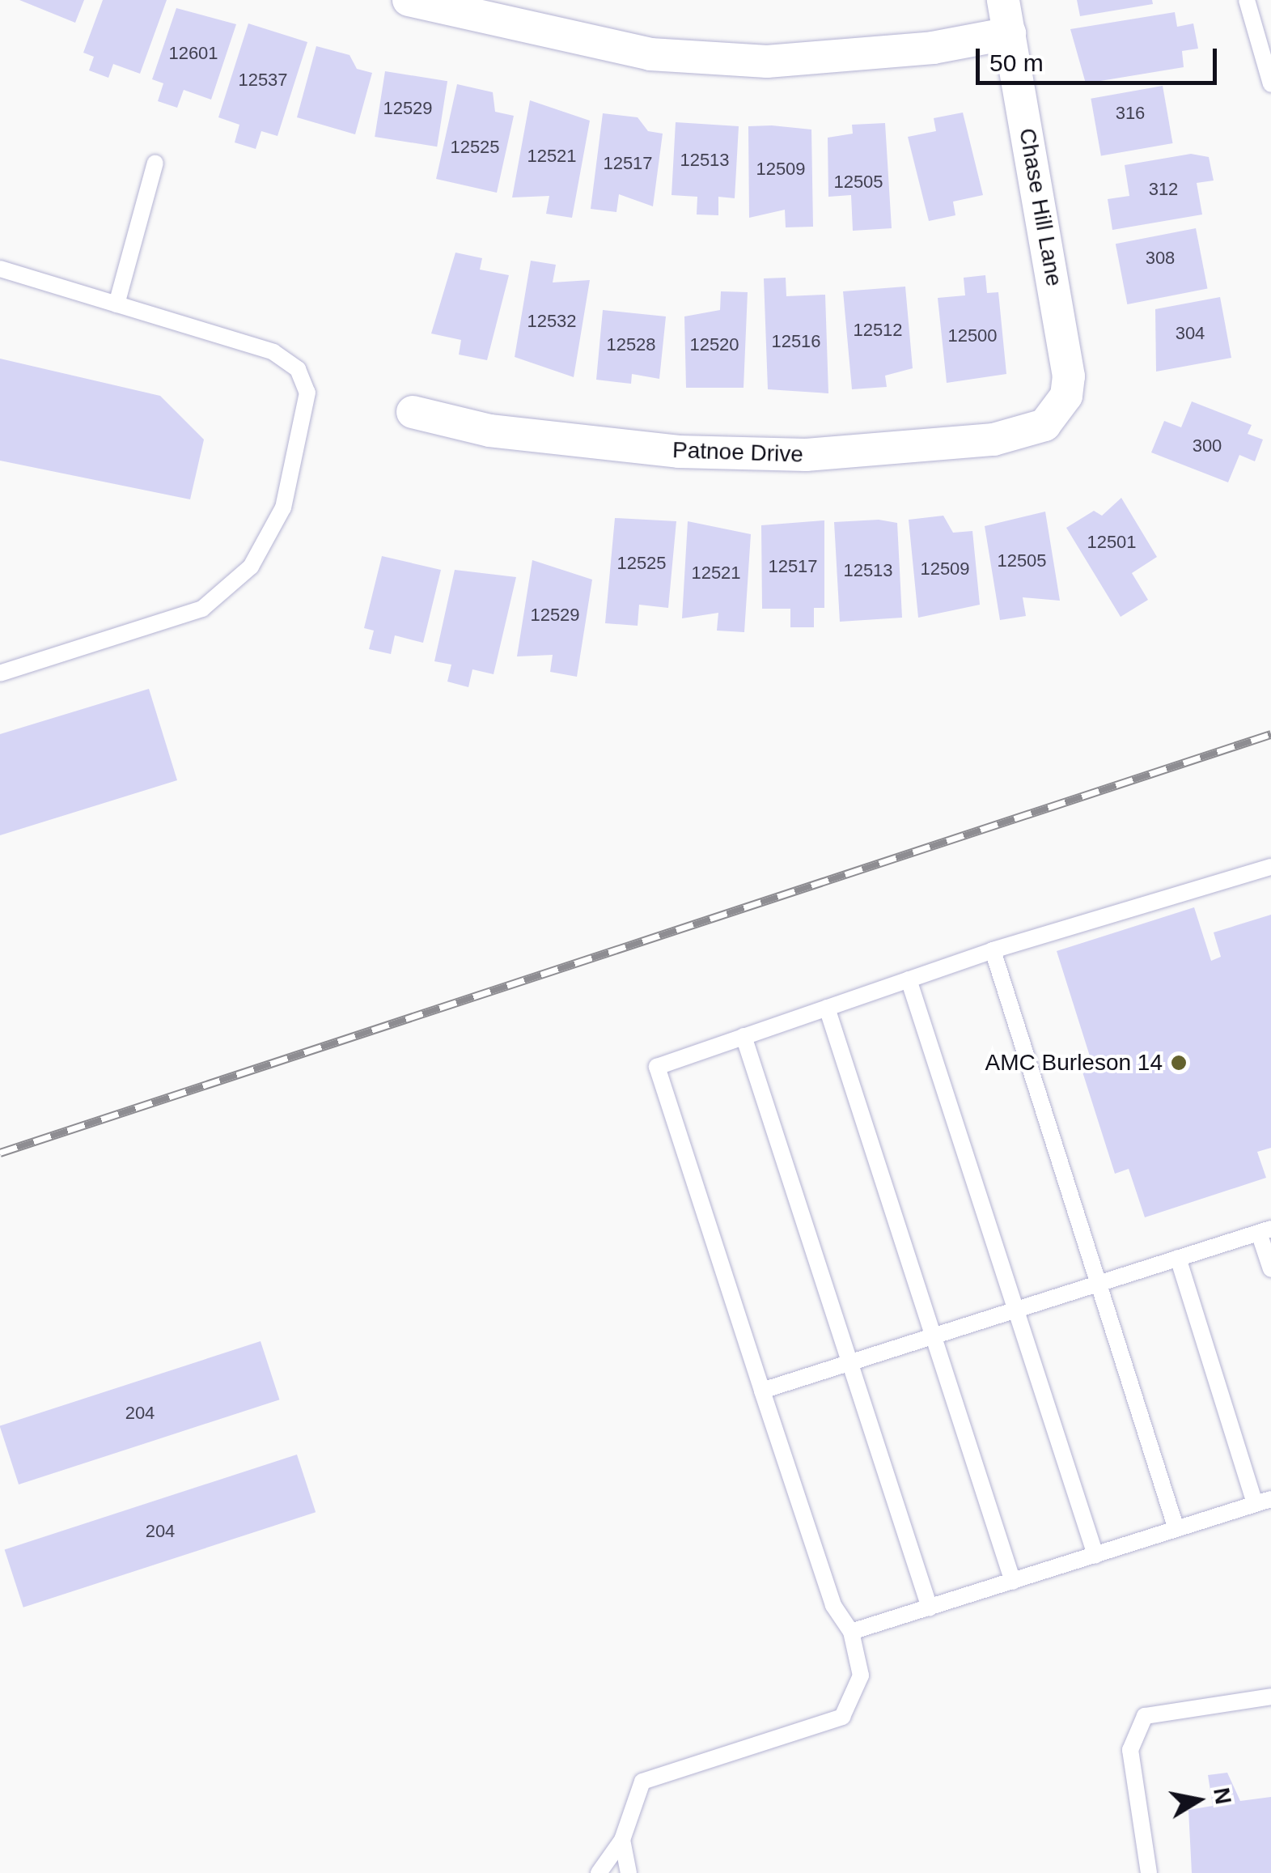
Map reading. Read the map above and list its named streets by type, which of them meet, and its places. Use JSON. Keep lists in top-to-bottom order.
{
  "streets": {
    "street": ["Chase Hill Lane", "Patnoe Drive"]
  },
  "crossings": [
    ["Chase Hill Lane", "Patnoe Drive"]
  ],
  "places": ["AMC Burleson 14"],
  "house_numbers": [
    "12601",
    "12537",
    "12529",
    "316",
    "12525",
    "12521",
    "12513",
    "12517",
    "12509",
    "12505",
    "312",
    "308",
    "12532",
    "12512",
    "304",
    "12500",
    "12516",
    "12528",
    "12520",
    "300",
    "12501",
    "12505",
    "12525",
    "12517",
    "12509",
    "12513",
    "12521",
    "12529",
    "204",
    "204"
  ],
  "scale_bar": "50 m",
  "north": "right"
}
